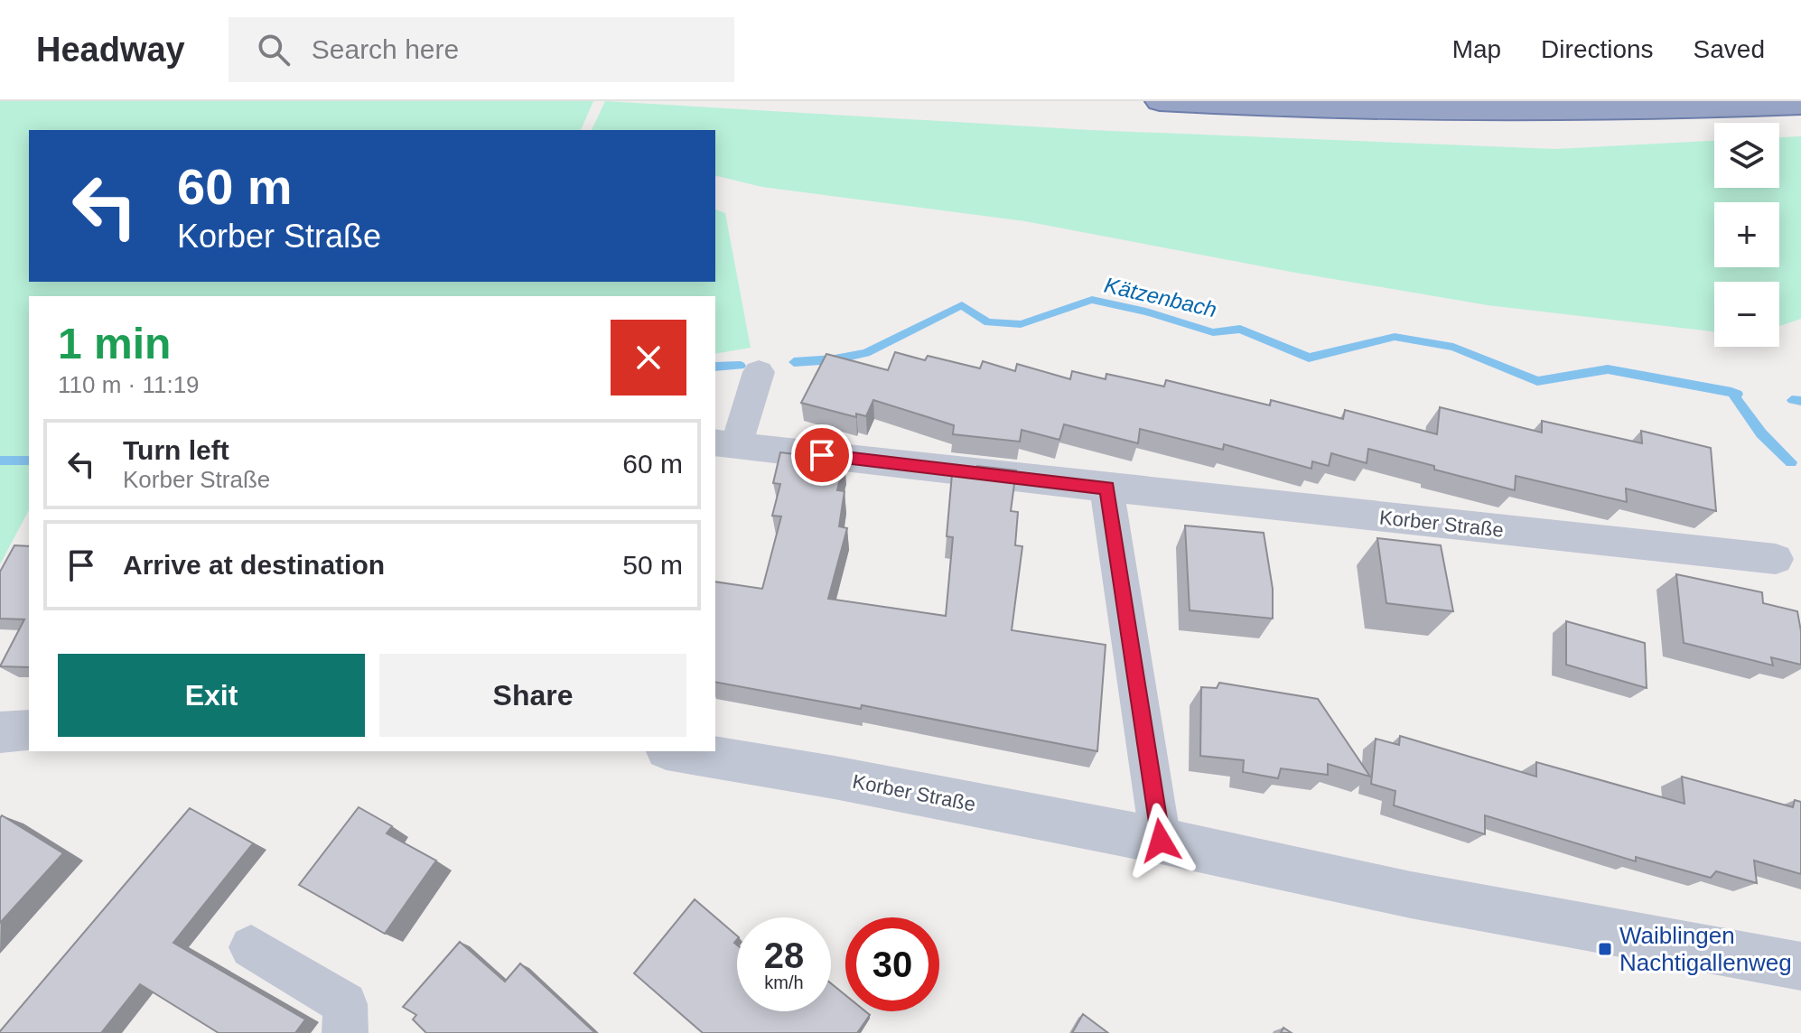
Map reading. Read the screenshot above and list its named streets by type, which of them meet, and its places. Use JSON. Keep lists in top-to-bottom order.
{
  "streets": {
    "street": ["Korber Straße"]
  },
  "water": ["Kätzenbach"],
  "places": {
    "transit": ["Waiblingen Nachtigallenweg"]
  },
  "page": {
    "header": "Headway",
    "search": "Search here",
    "nav": ["Map", "Directions", "Saved"],
    "map_buttons": ["+", "−"],
    "turn": ["60 m", "Korber Straße"],
    "heading": ["1 min", "110 m · 11:19"],
    "list": [
      {
        "name": "Turn left",
        "note": "Korber Straße",
        "value": "60 m"
      },
      {
        "name": "Arrive at destination",
        "value": "50 m"
      }
    ],
    "buttons": ["Exit", "Share"],
    "speed": "28 km/h",
    "limit": "30"
  }
}
